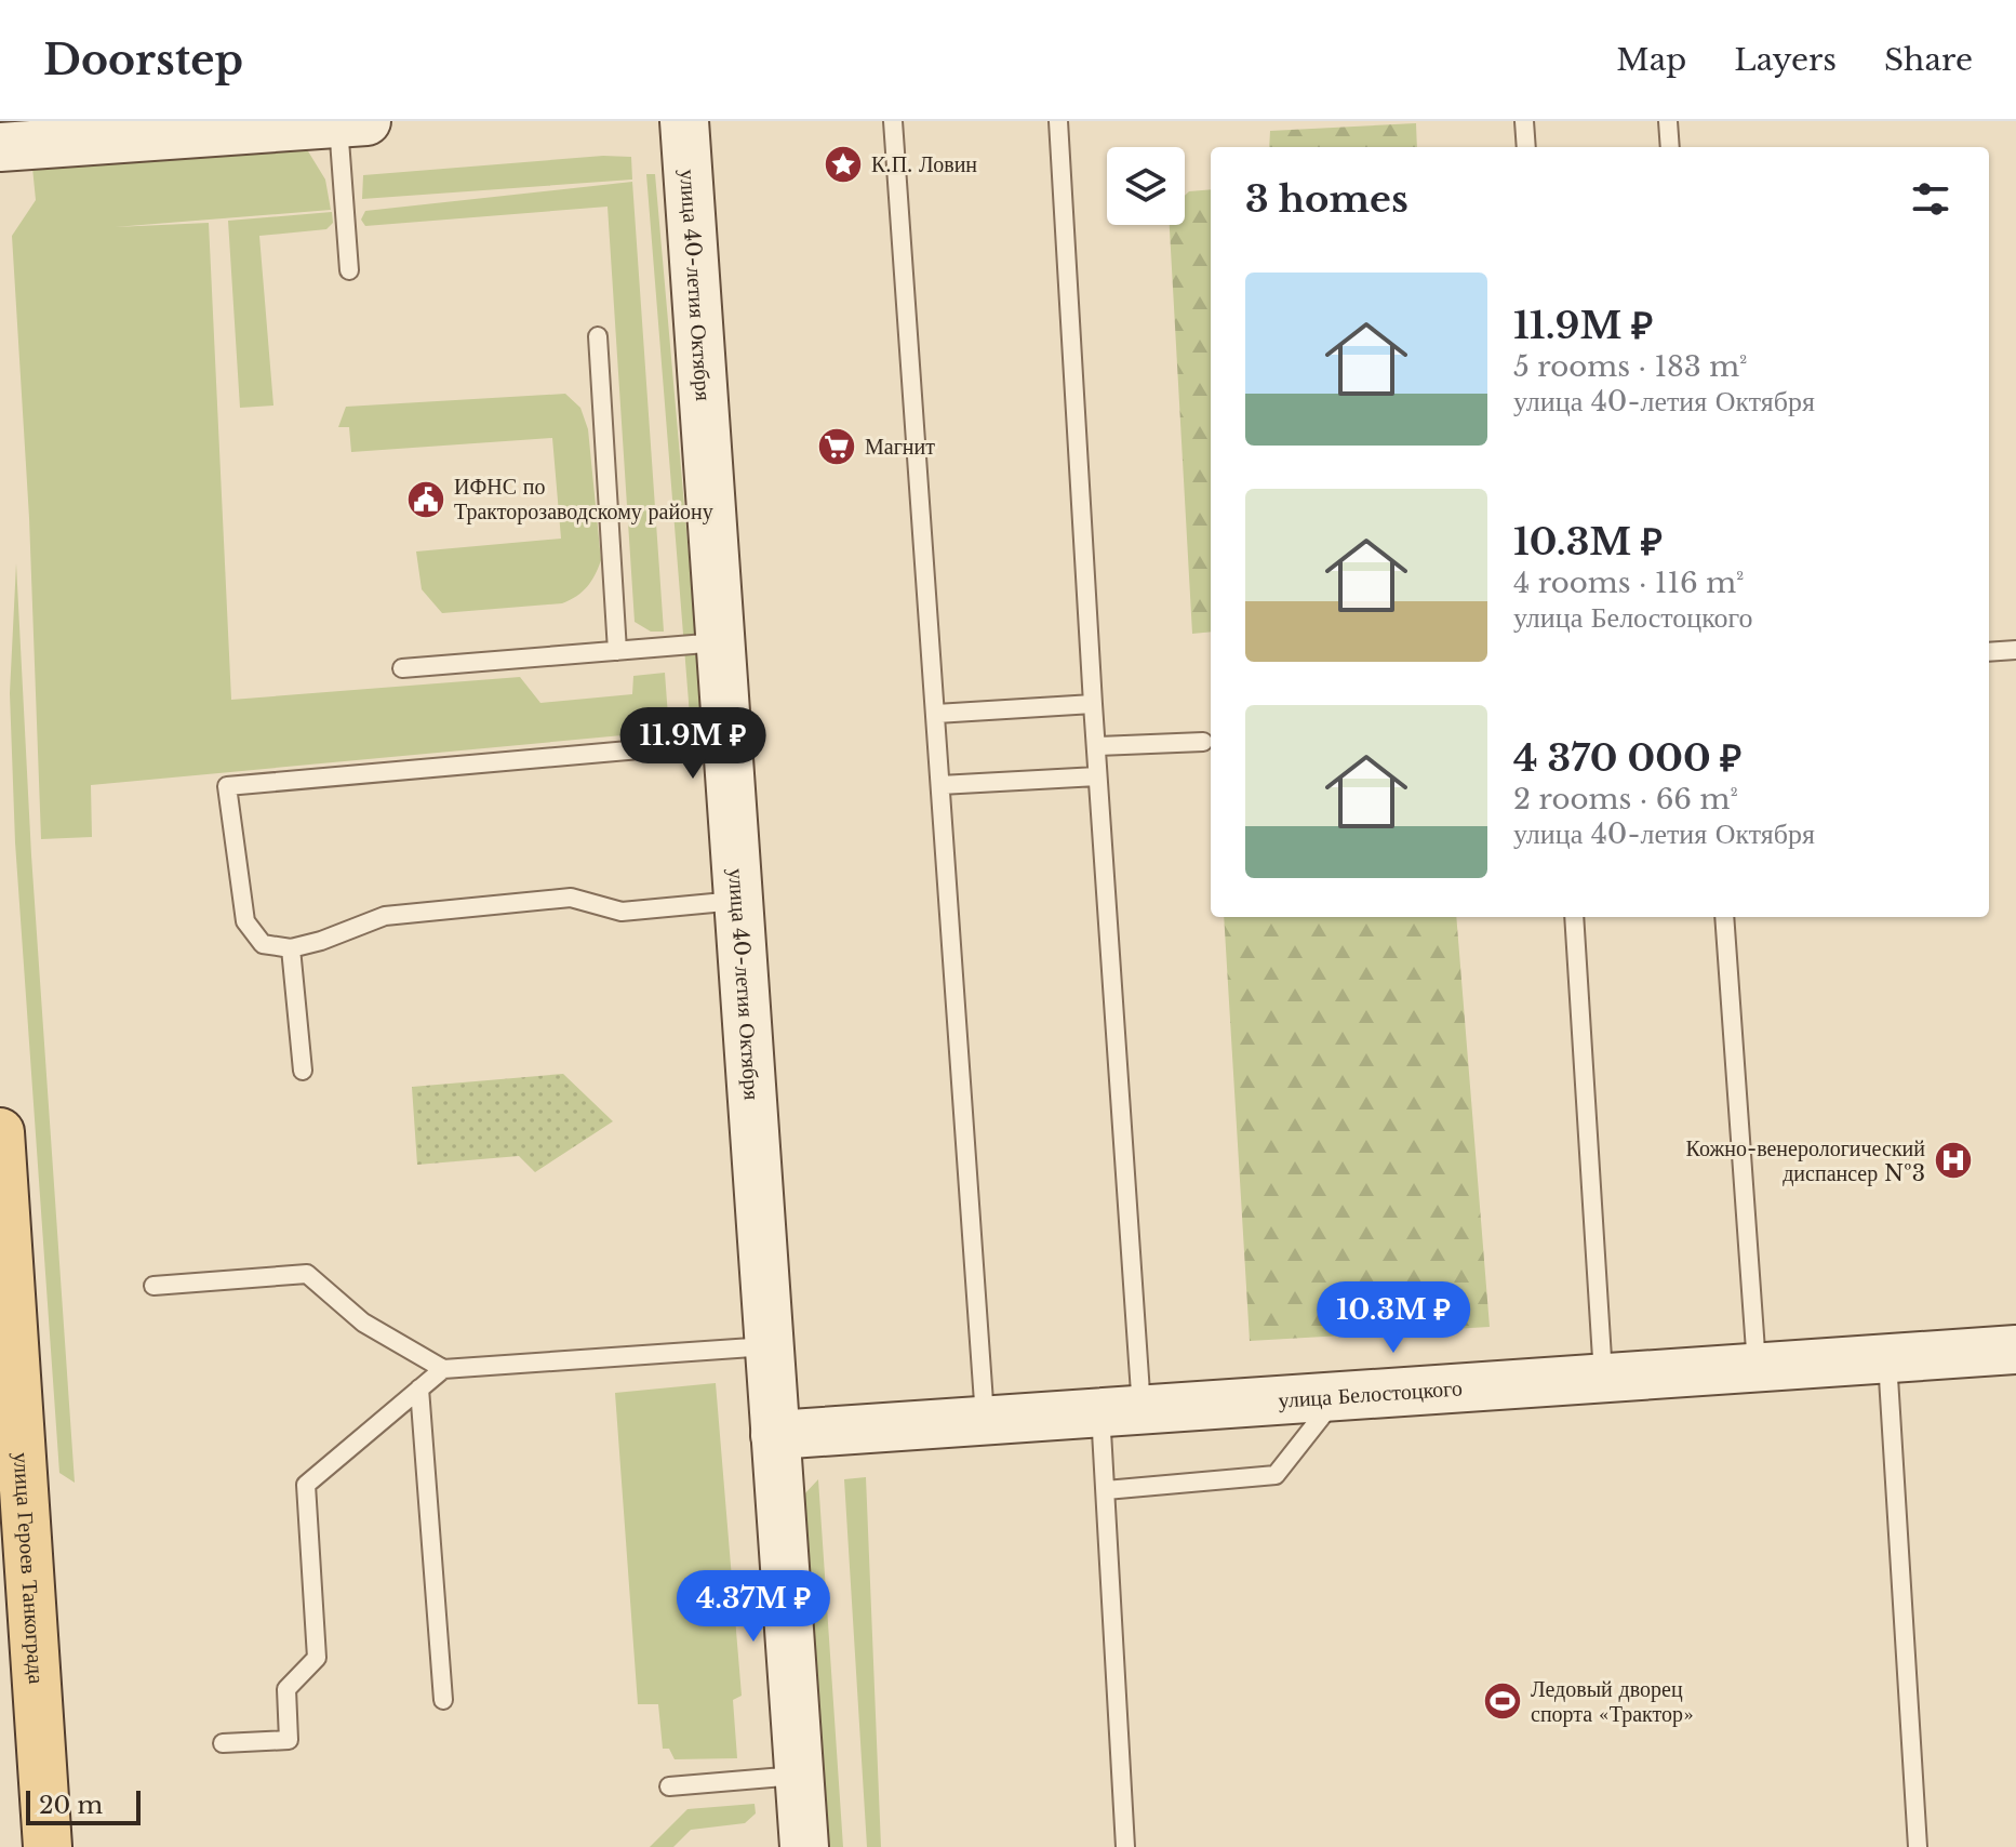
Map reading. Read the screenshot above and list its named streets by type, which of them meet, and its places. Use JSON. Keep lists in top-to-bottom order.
{
  "streets": {
    "main road": ["улица Героев Танкограда"],
    "street": ["улица 40-летия Октября", "улица Белостоцкого"]
  },
  "crossings": [
    ["улица 40-летия Октября", "улица Белостоцкого"]
  ],
  "places": {
    "place": ["К.П. Ловин"],
    "supermarket": ["Магнит"],
    "public building": ["ИФНС по Тракторозаводскому району"],
    "hospital": ["Кожно-венерологический диспансер №3"],
    "sports": ["Ледовый дворец спорта «Трактор»"]
  },
  "scale_bar": "20 m",
  "page": {
    "header": "Doorstep",
    "nav": ["Map", "Layers", "Share"],
    "heading": "3 homes",
    "list": [
      {
        "name": "11.9M ₽",
        "note": "5 rooms · 183 m² · улица 40-летия Октября"
      },
      {
        "name": "10.3M ₽",
        "note": "4 rooms · 116 m² · улица Белостоцкого"
      },
      {
        "name": "4 370 000 ₽",
        "note": "2 rooms · 66 m² · улица 40-летия Октября"
      }
    ],
    "price": ["11.9M ₽", "10.3M ₽", "4.37M ₽"],
    "scale": "20 m"
  }
}
